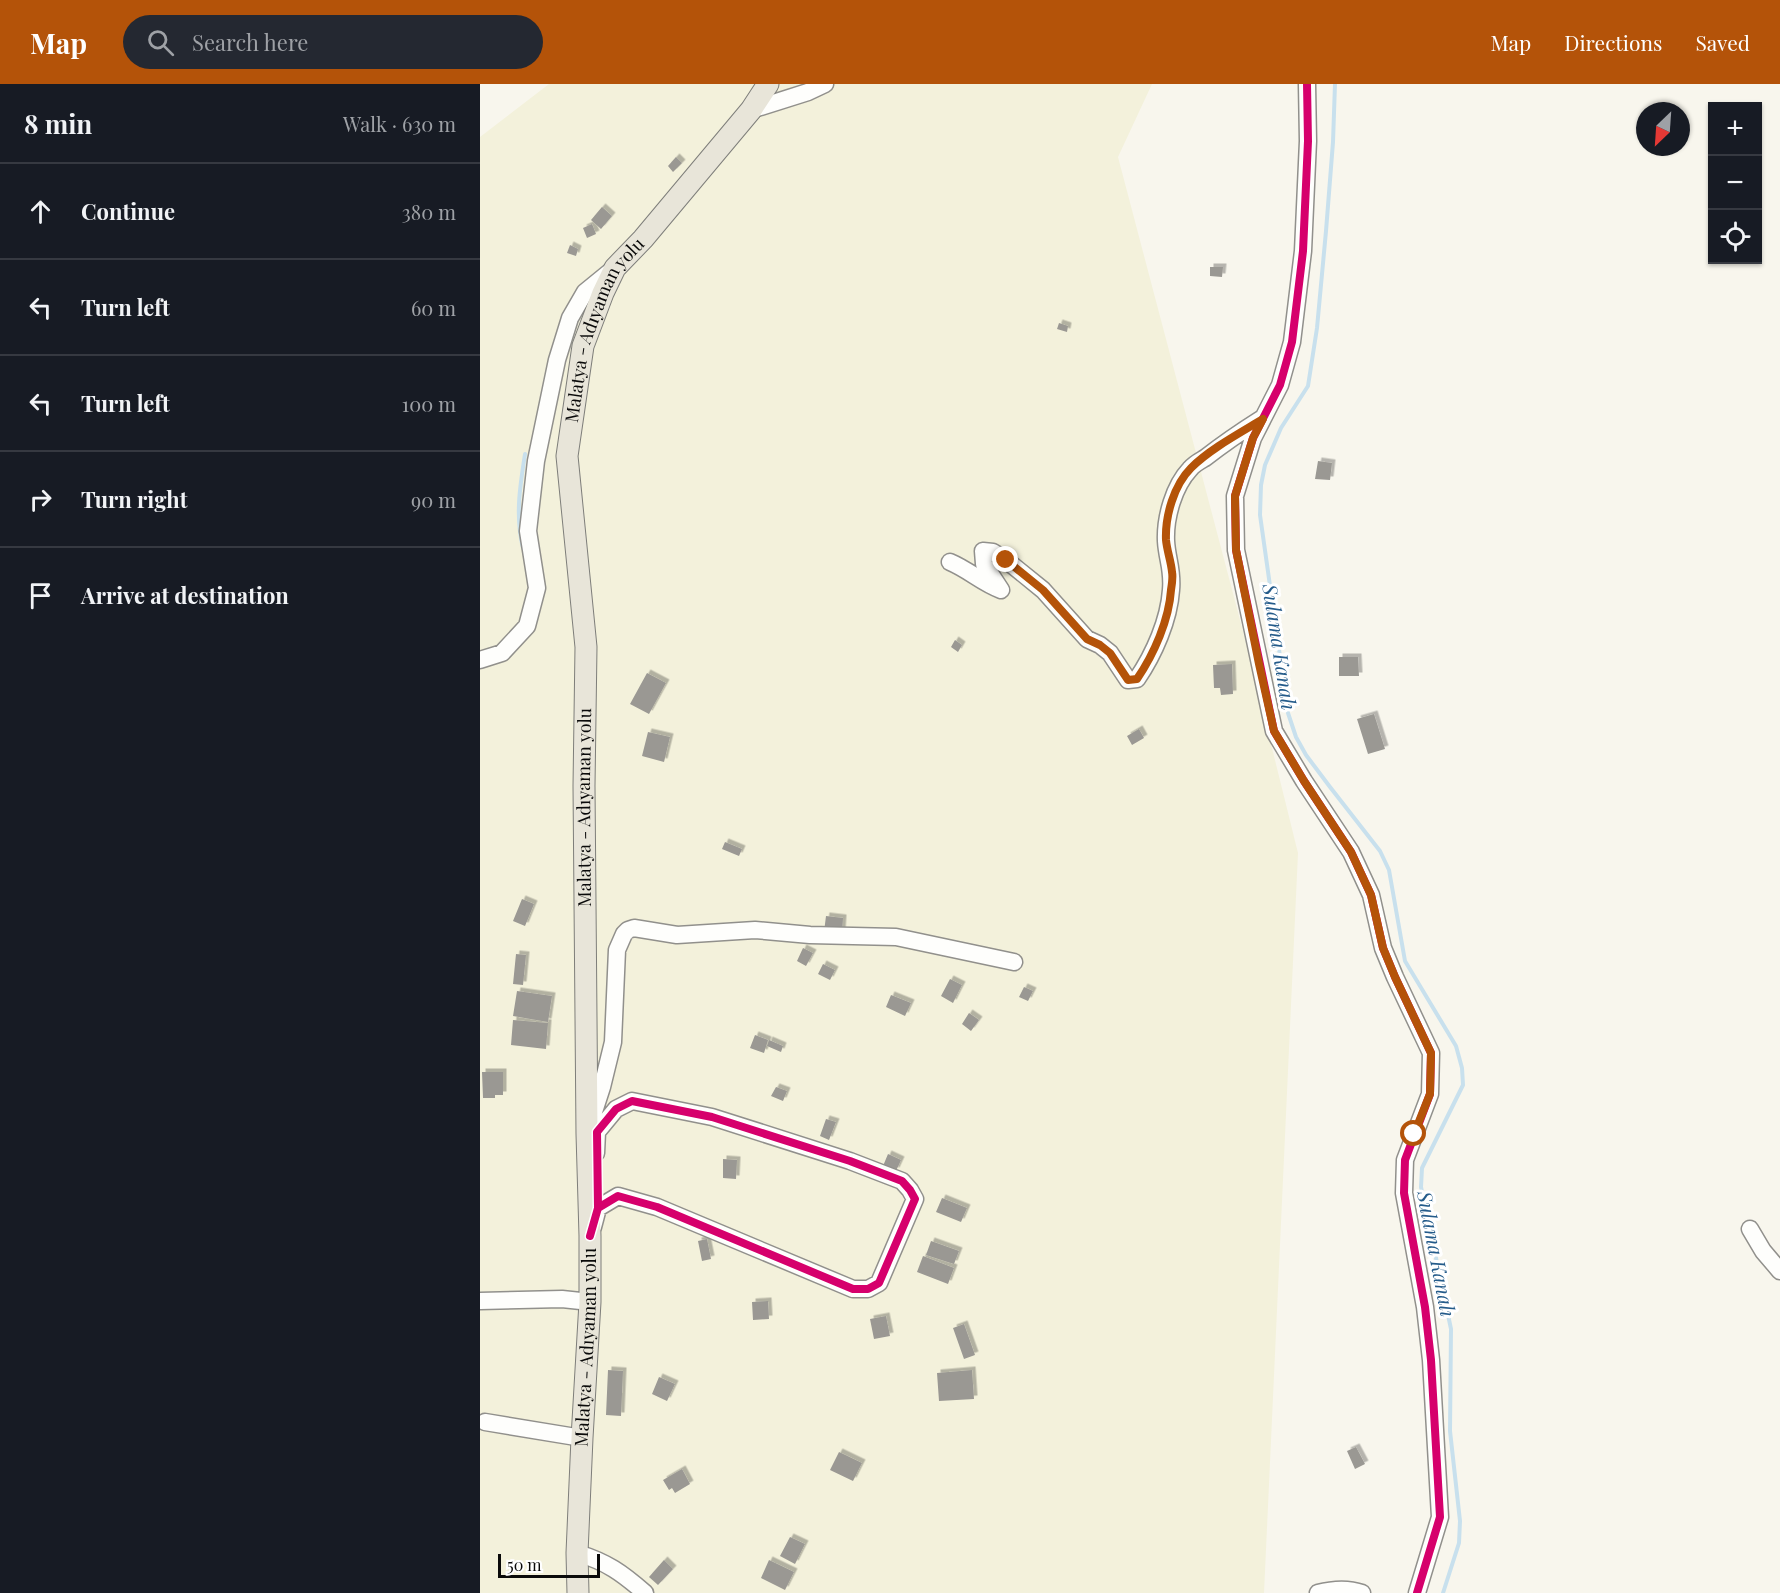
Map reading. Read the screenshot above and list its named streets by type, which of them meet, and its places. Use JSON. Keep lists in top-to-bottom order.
{
  "streets": {
    "main road": ["Malatya - Adıyaman yolu"]
  },
  "water": ["Sulama Kanalı"],
  "scale_bar": "50 m",
  "north": "bottom left",
  "page": {
    "header": "Map",
    "search": "Search here",
    "nav": ["Map", "Directions", "Saved"],
    "heading": ["8 min", "Walk · 630 m"],
    "map_buttons": ["+", "−"],
    "list": [
      ["Continue", "380 m"],
      ["Turn left", "60 m"],
      ["Turn left", "100 m"],
      ["Turn right", "90 m"],
      "Arrive at destination"
    ],
    "scale": "50 m"
  }
}
